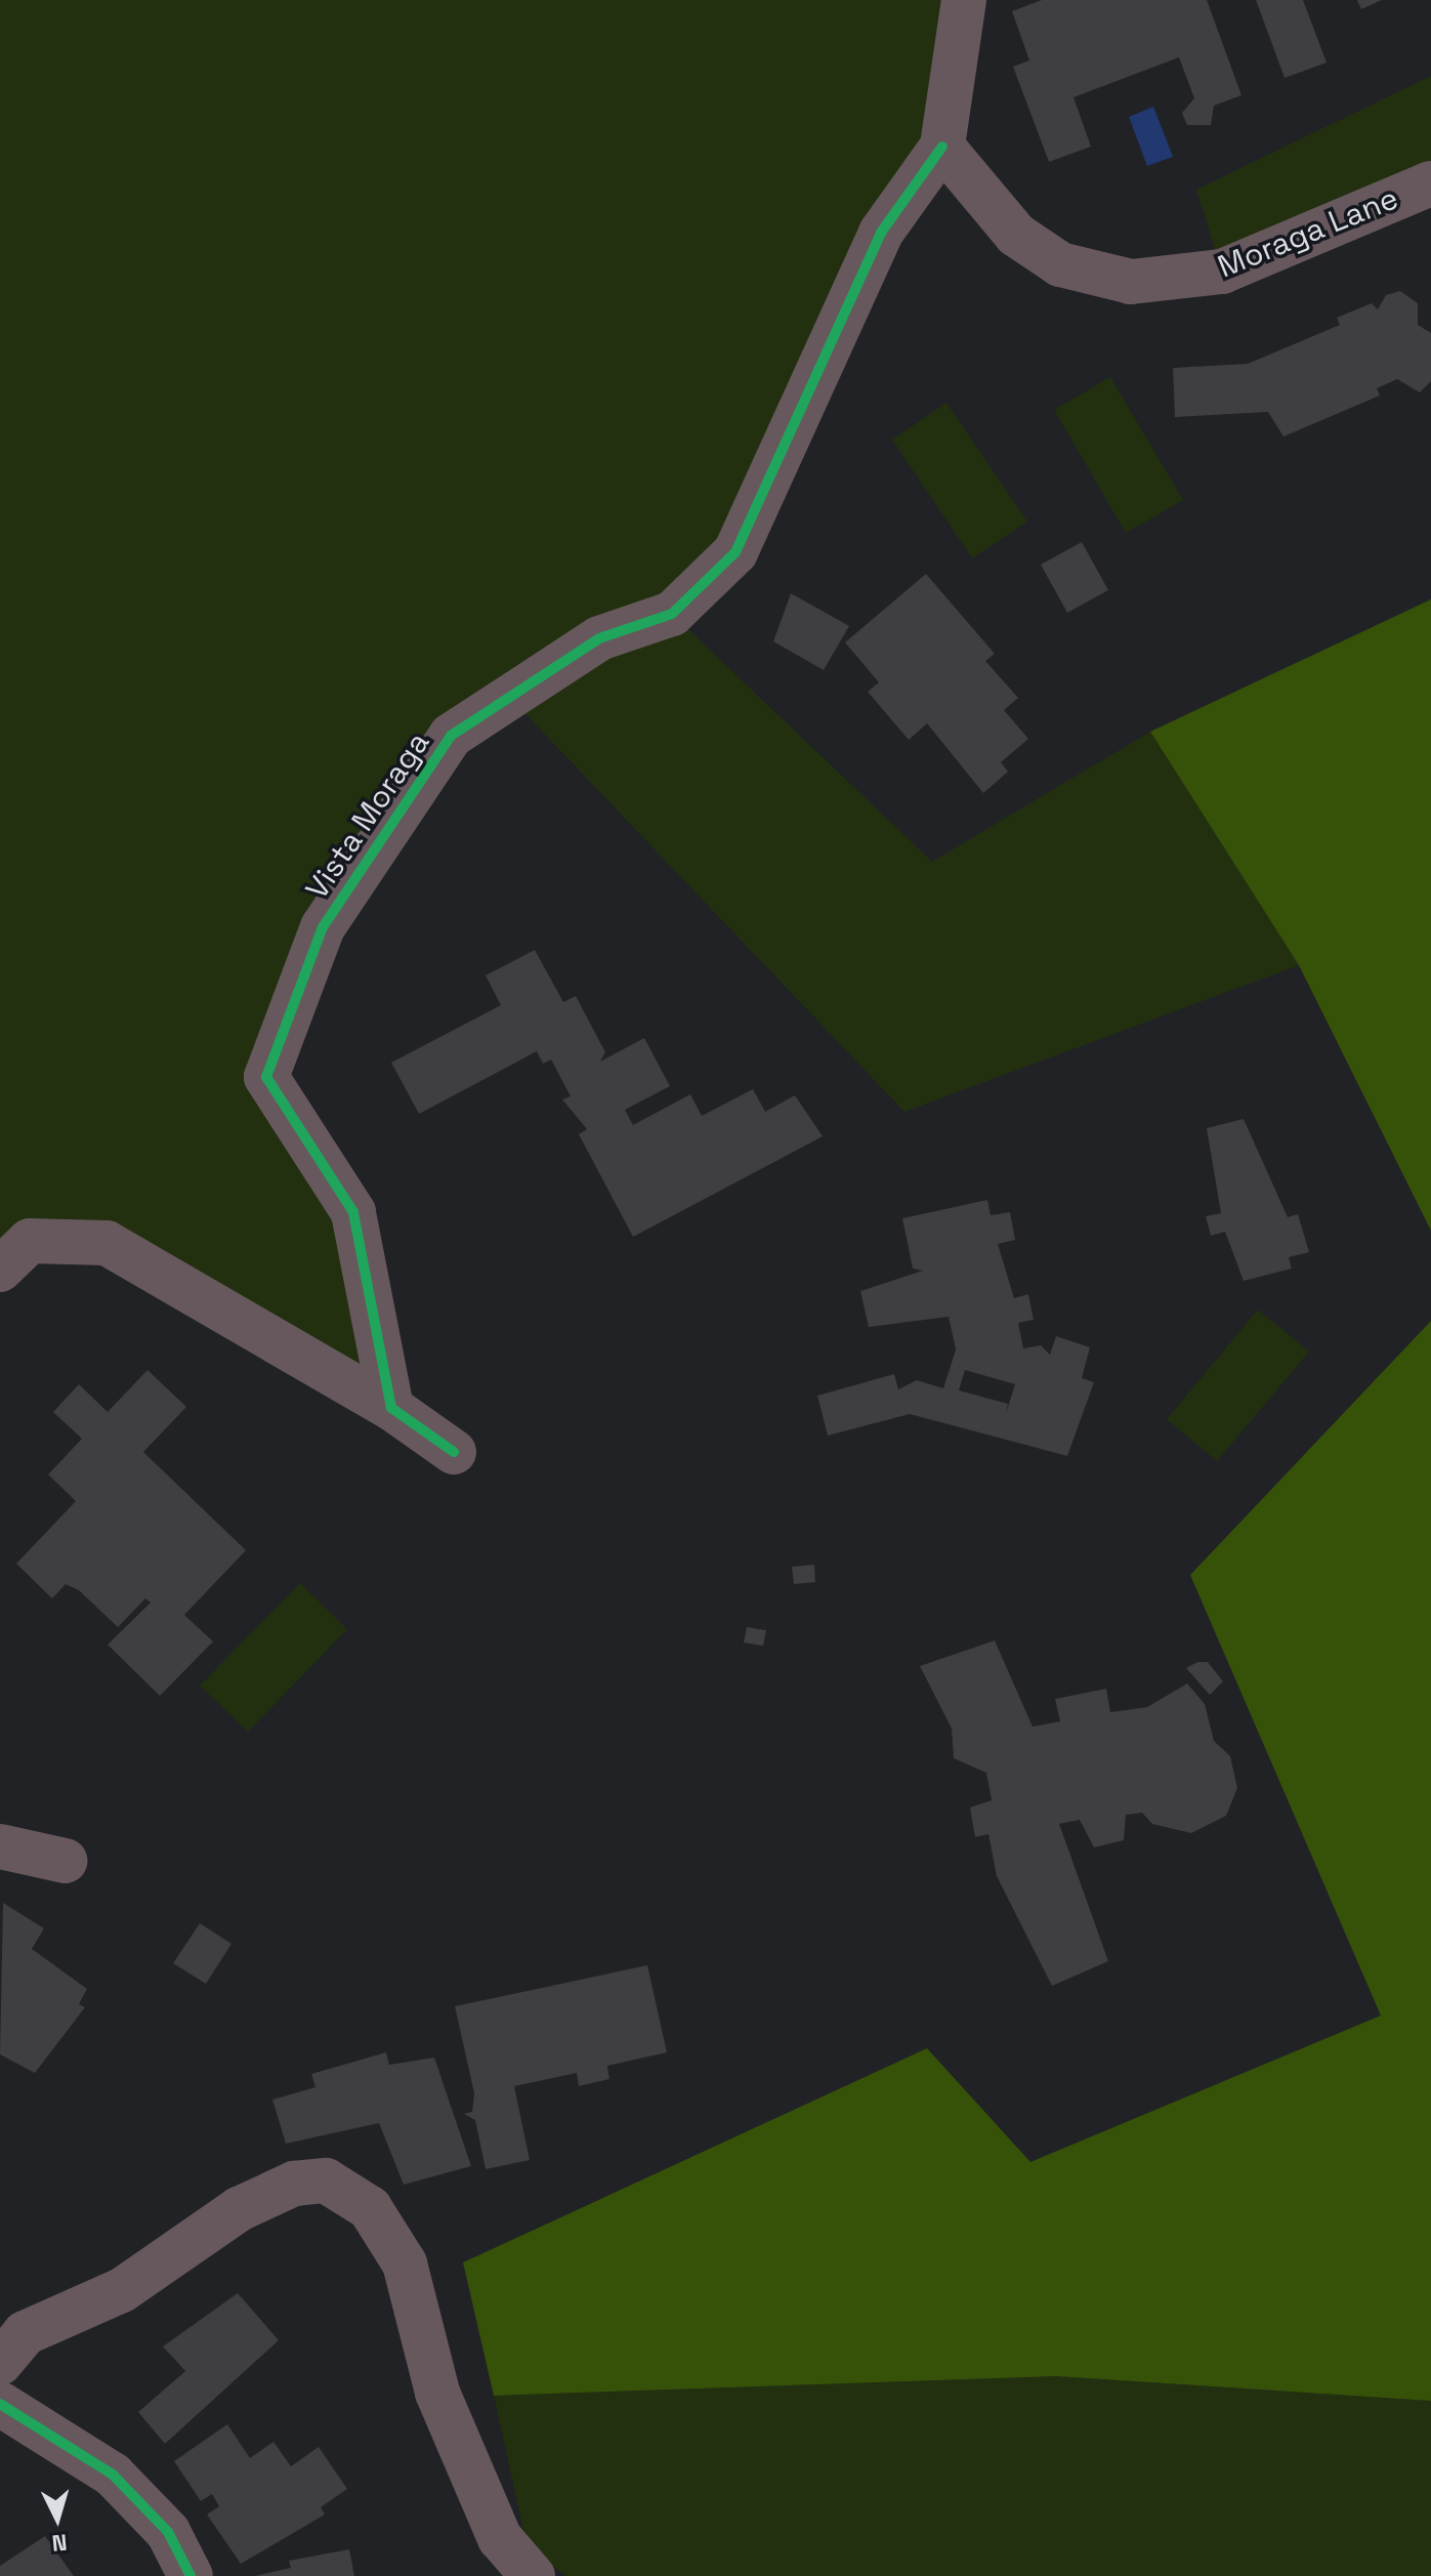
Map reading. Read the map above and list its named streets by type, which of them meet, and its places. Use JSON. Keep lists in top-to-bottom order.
{
  "streets": {
    "street": ["Moraga Lane", "Vista Moraga"]
  },
  "crossings": [
    ["Moraga Lane", "Vista Moraga"]
  ],
  "north": "bottom"
}
